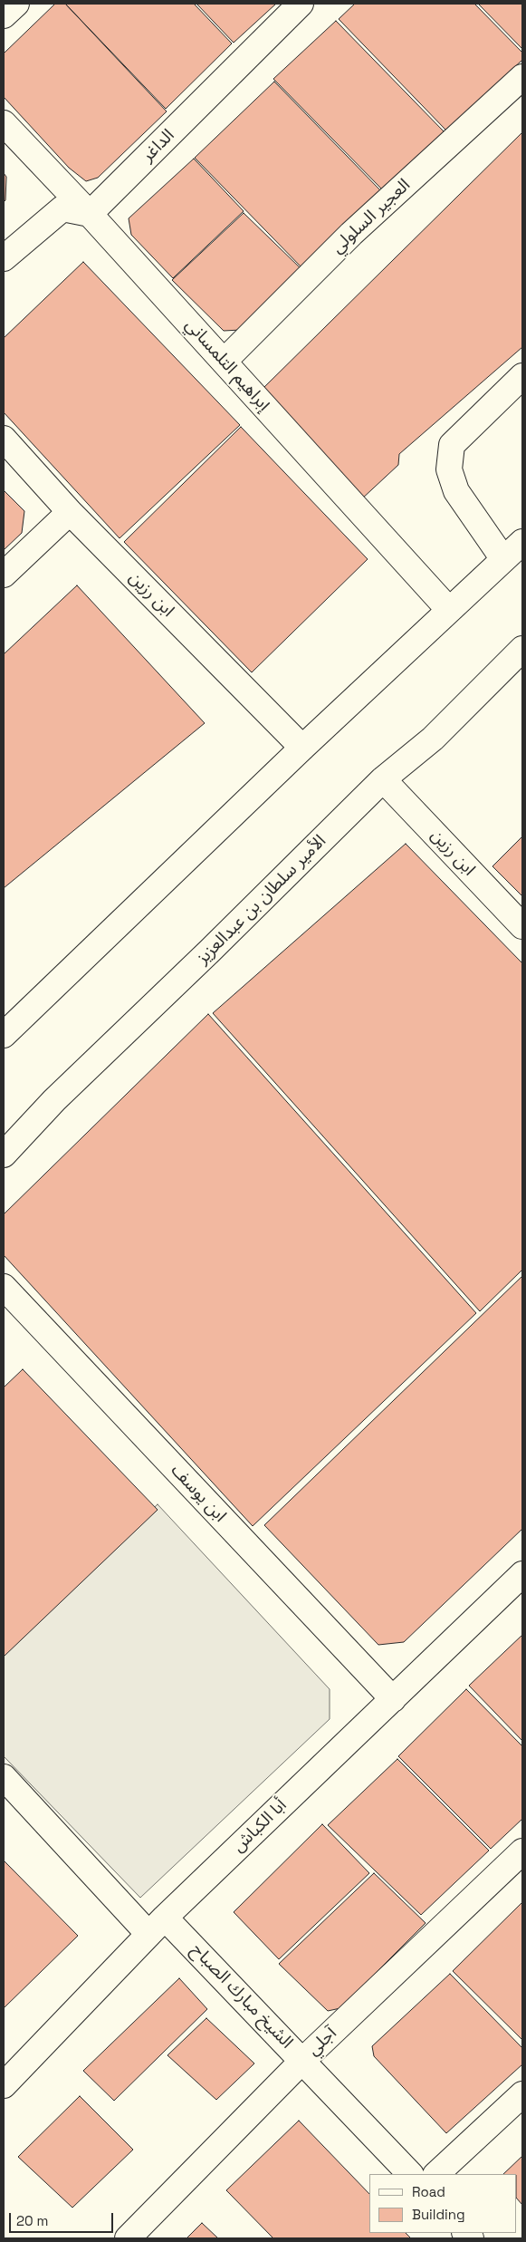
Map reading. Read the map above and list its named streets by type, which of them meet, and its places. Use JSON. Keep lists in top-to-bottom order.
{
  "streets": {
    "street": [
      "الداغر",
      "العجير السلولي",
      "إبراهيم التلمساني",
      "ابن رزين",
      "الأمير سلطان بن عبدالعزيز",
      "ابن يوسف",
      "أبا الكباش",
      "الشيخ مبارك الصباح",
      "آجلي"
    ]
  },
  "crossings": [
    ["الداغر", "إبراهيم التلمساني"],
    ["العجير السلولي", "إبراهيم التلمساني"],
    ["ابن رزين", "الأمير سلطان بن عبدالعزيز"],
    ["ابن يوسف", "أبا الكباش"],
    ["أبا الكباش", "الشيخ مبارك الصباح"],
    ["الشيخ مبارك الصباح", "آجلي"]
  ],
  "legend": ["Road", "Building"],
  "scale_bar": "20 m"
}
